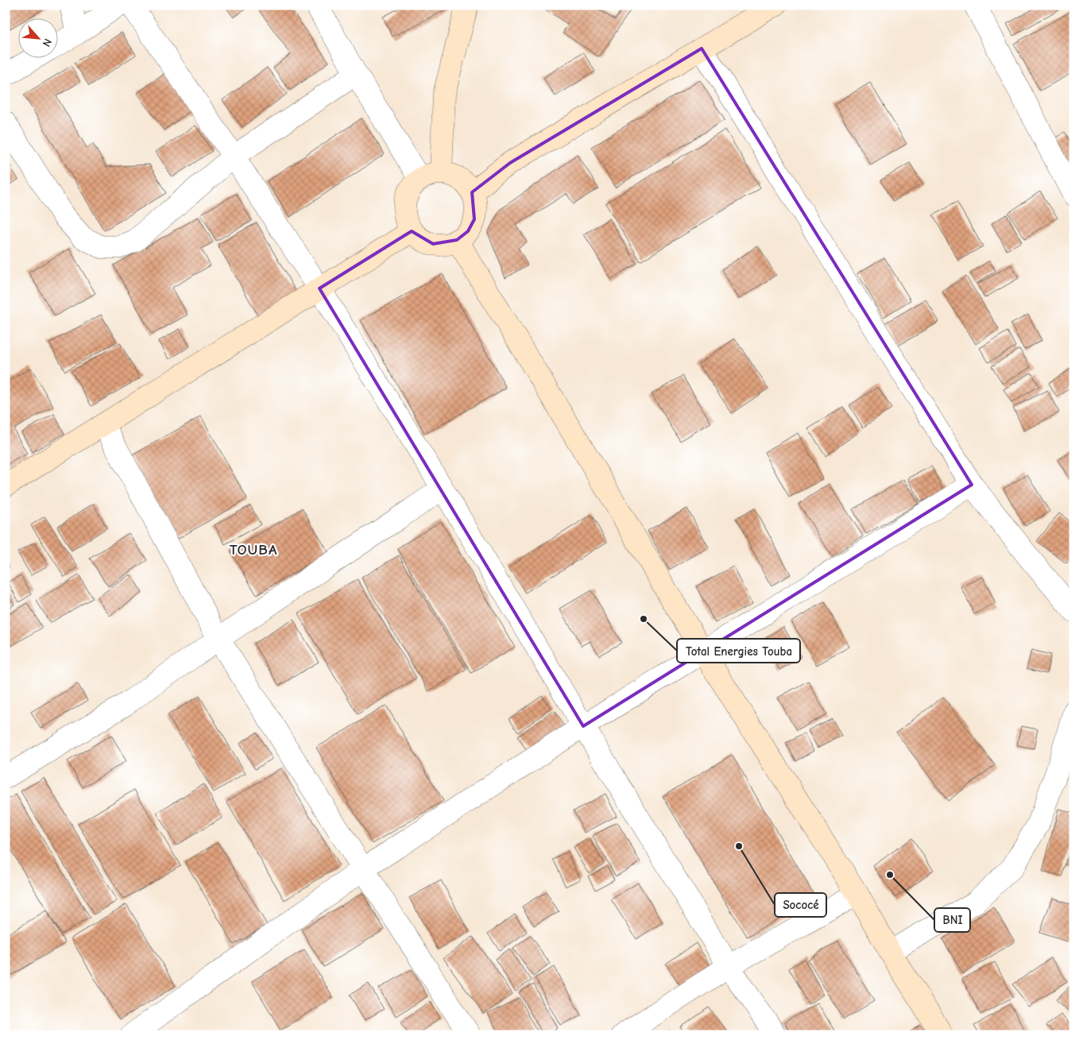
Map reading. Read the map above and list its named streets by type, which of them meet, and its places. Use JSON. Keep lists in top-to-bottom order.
{
  "districts": ["TOUBA"],
  "places": ["Total Energies Touba", "Sococé", "BNI"],
  "north": "bottom right"
}
